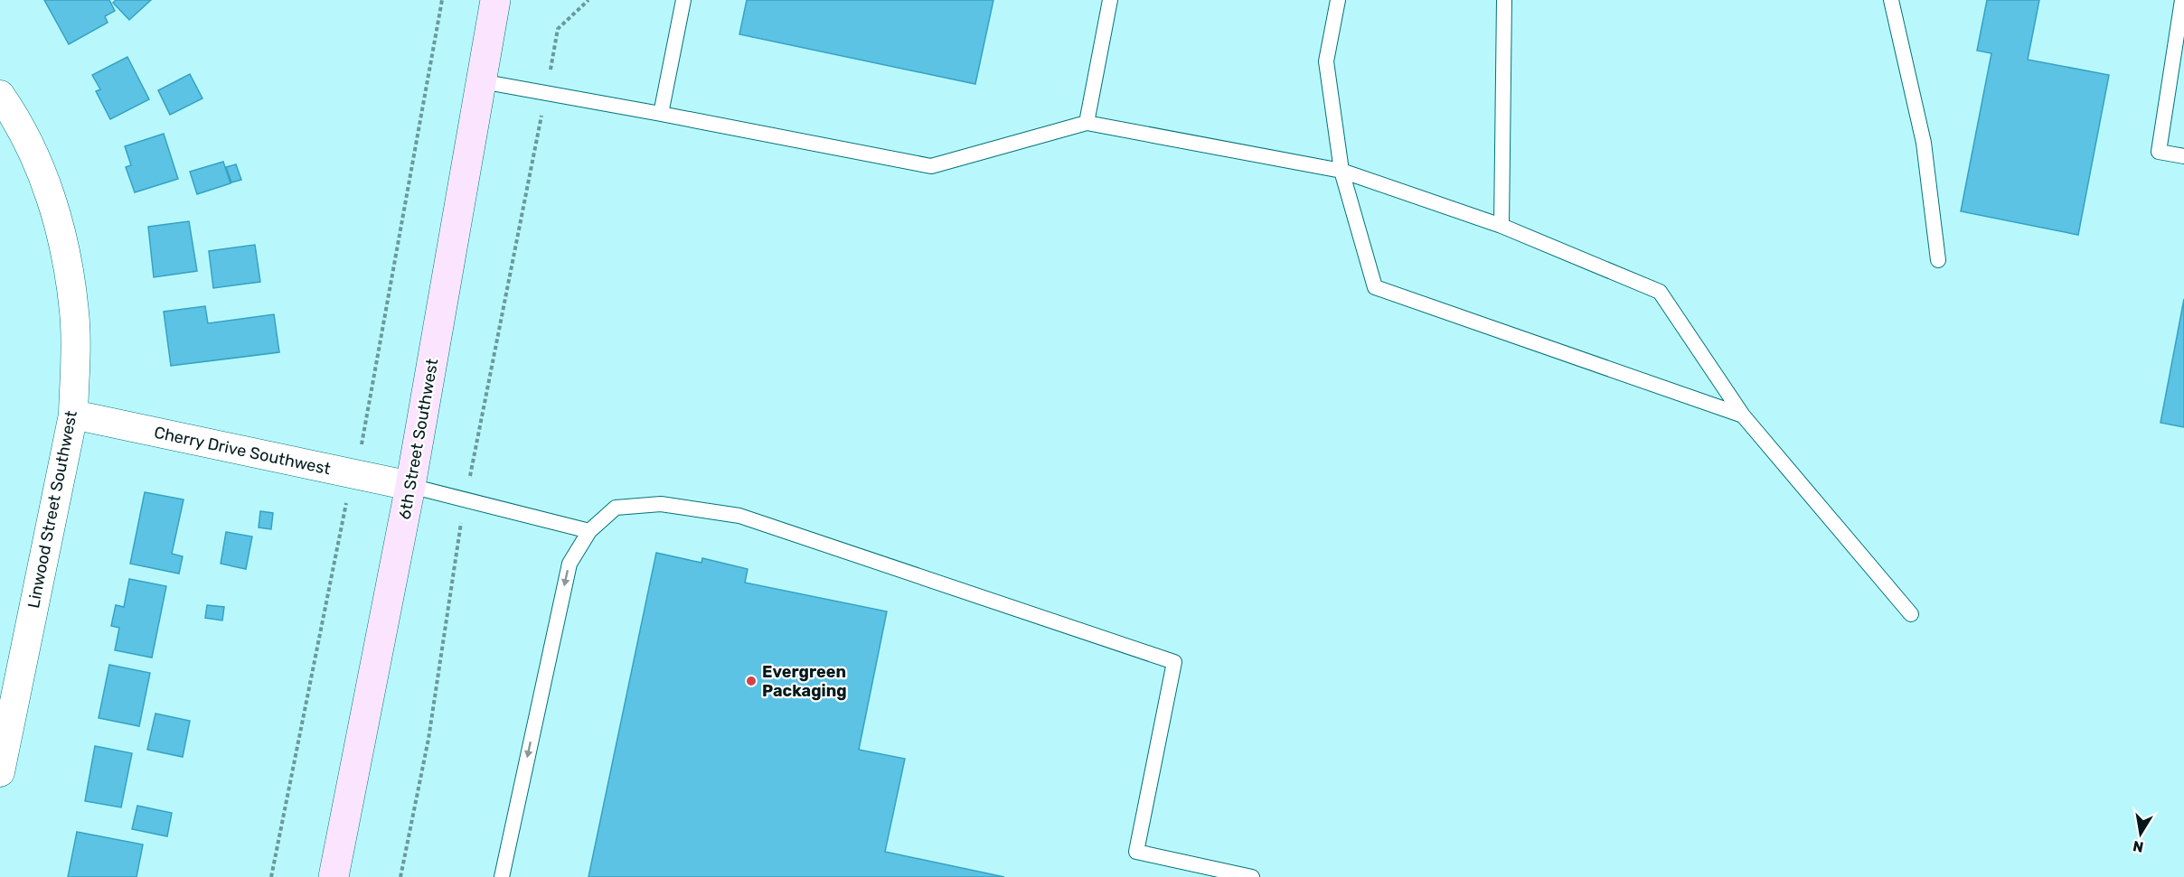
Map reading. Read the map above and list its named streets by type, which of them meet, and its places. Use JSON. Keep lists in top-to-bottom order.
{
  "streets": {
    "main road": ["6th Street Southwest"],
    "street": ["Cherry Drive Southwest", "Linwood Street Southwest"]
  },
  "crossings": [
    ["6th Street Southwest", "Cherry Drive Southwest"],
    ["Cherry Drive Southwest", "Linwood Street Southwest"]
  ],
  "places": ["Evergreen Packaging"],
  "north": "bottom"
}
